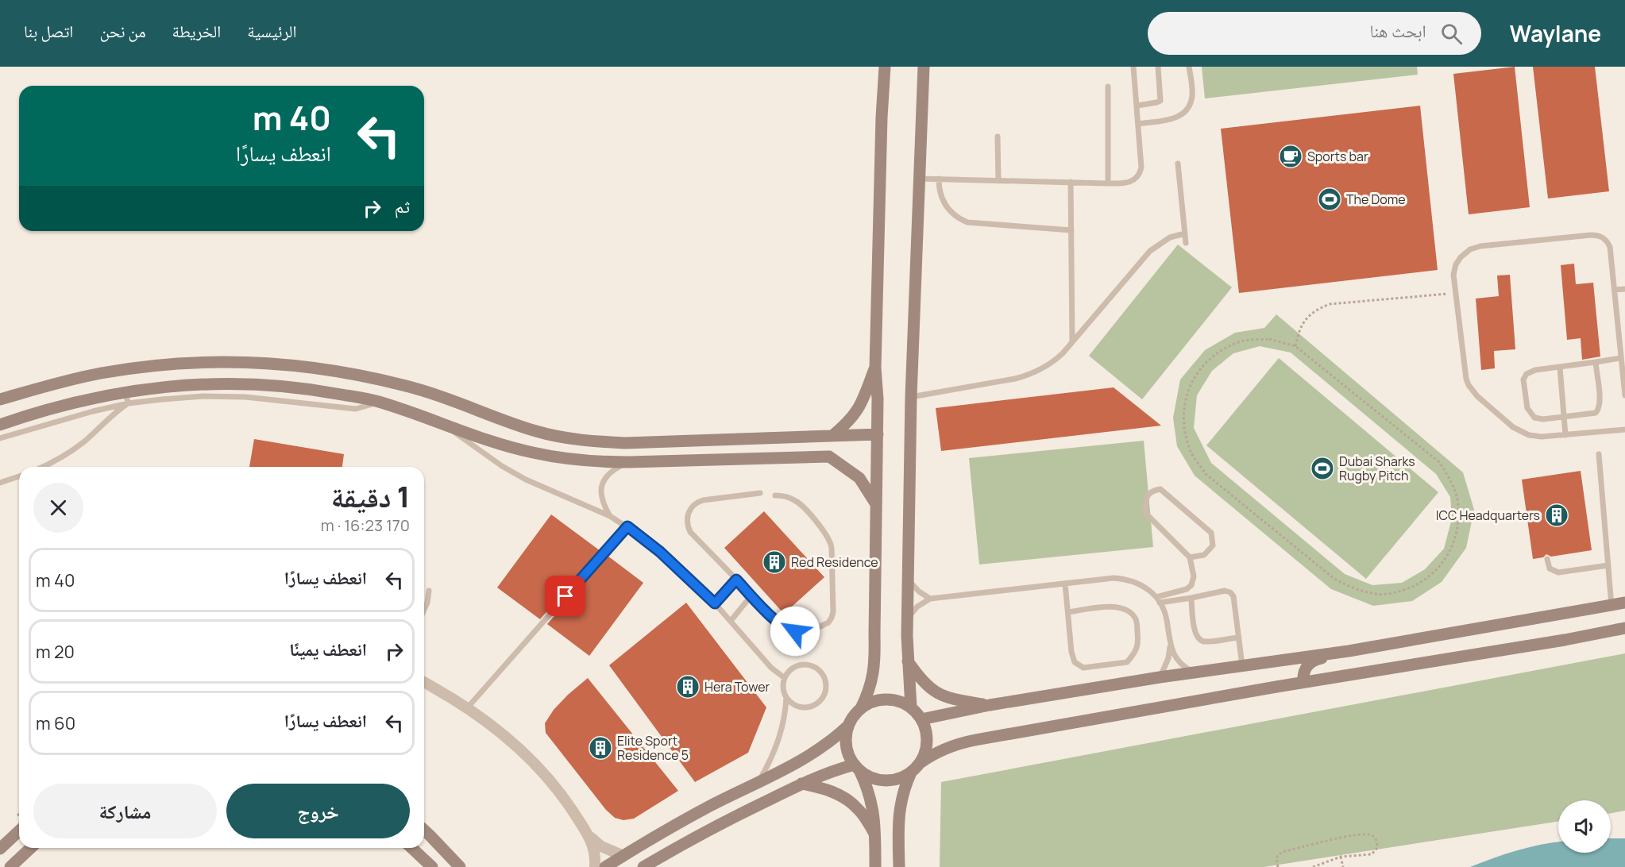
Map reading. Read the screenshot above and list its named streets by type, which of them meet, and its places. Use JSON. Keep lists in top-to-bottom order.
{
  "places": {
    "cafe": ["Sports bar"],
    "sports": ["The Dome", "Dubai Sharks Rugby Pitch"],
    "building": [
      "ICC Headquarters",
      "Red Residence",
      "Hera Tower",
      "Elite Sport Residence 5"
    ]
  },
  "page": {
    "header": "Waylane",
    "search": "ابحث هنا",
    "nav": [
      "الرئيسية",
      "الخريطة",
      "من نحن",
      "اتصل بنا"
    ],
    "turn": ["40 m", "انعطف يسارًا"],
    "then": "ثم",
    "heading": ["1 دقيقة", "170 m · 16:23"],
    "list": [
      {
        "name": "انعطف يسارًا",
        "value": "40 m"
      },
      {
        "name": "انعطف يمينًا",
        "value": "20 m"
      },
      {
        "name": "انعطف يسارًا",
        "value": "60 m"
      }
    ],
    "buttons": ["خروج", "مشاركة"]
  }
}
